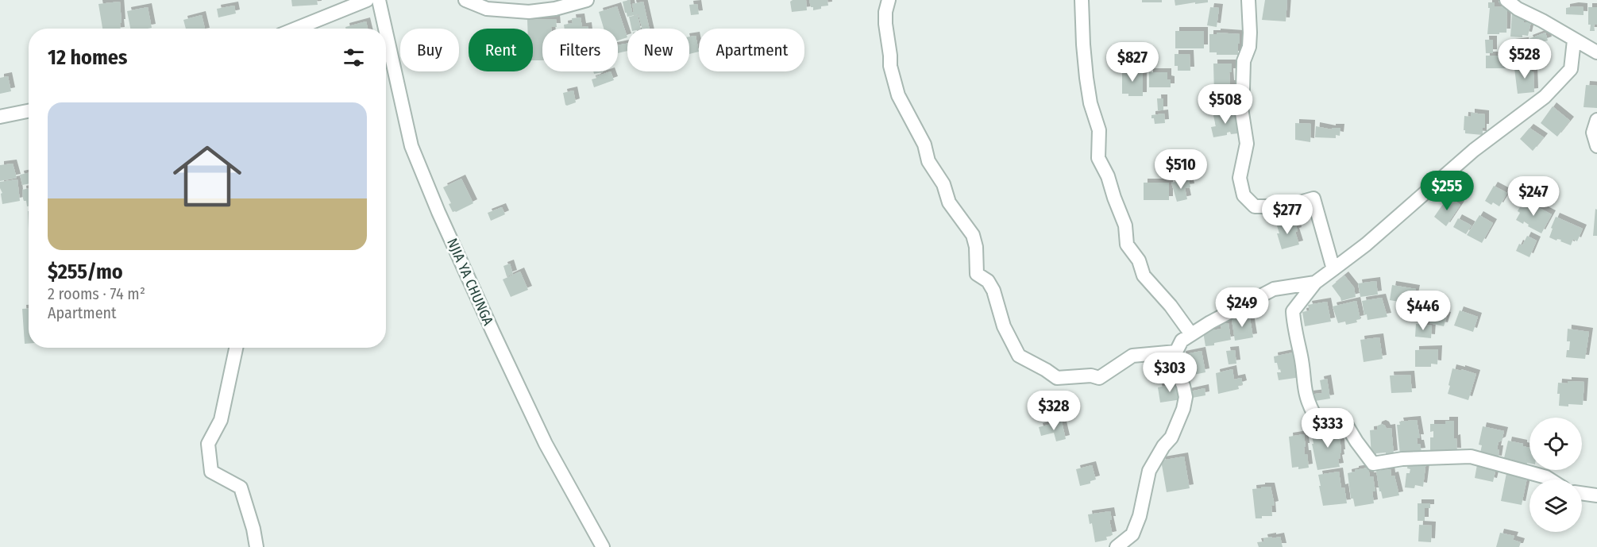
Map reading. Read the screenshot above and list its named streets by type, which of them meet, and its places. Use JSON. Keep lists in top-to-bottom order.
{
  "streets": {
    "street": ["NJIA YA CHUNGA"]
  },
  "page": {
    "chip": [
      "Buy",
      "Rent",
      "Filters",
      "New",
      "Apartment"
    ],
    "heading": "12 homes",
    "price": [
      "$528",
      "$827",
      "$508",
      "$510",
      "$255",
      "$247",
      "$277",
      "$249",
      "$446",
      "$303",
      "$328",
      "$333"
    ],
    "list": [
      {
        "name": "$255/mo",
        "note": "2 rooms · 74 m² · Apartment"
      }
    ]
  }
}
